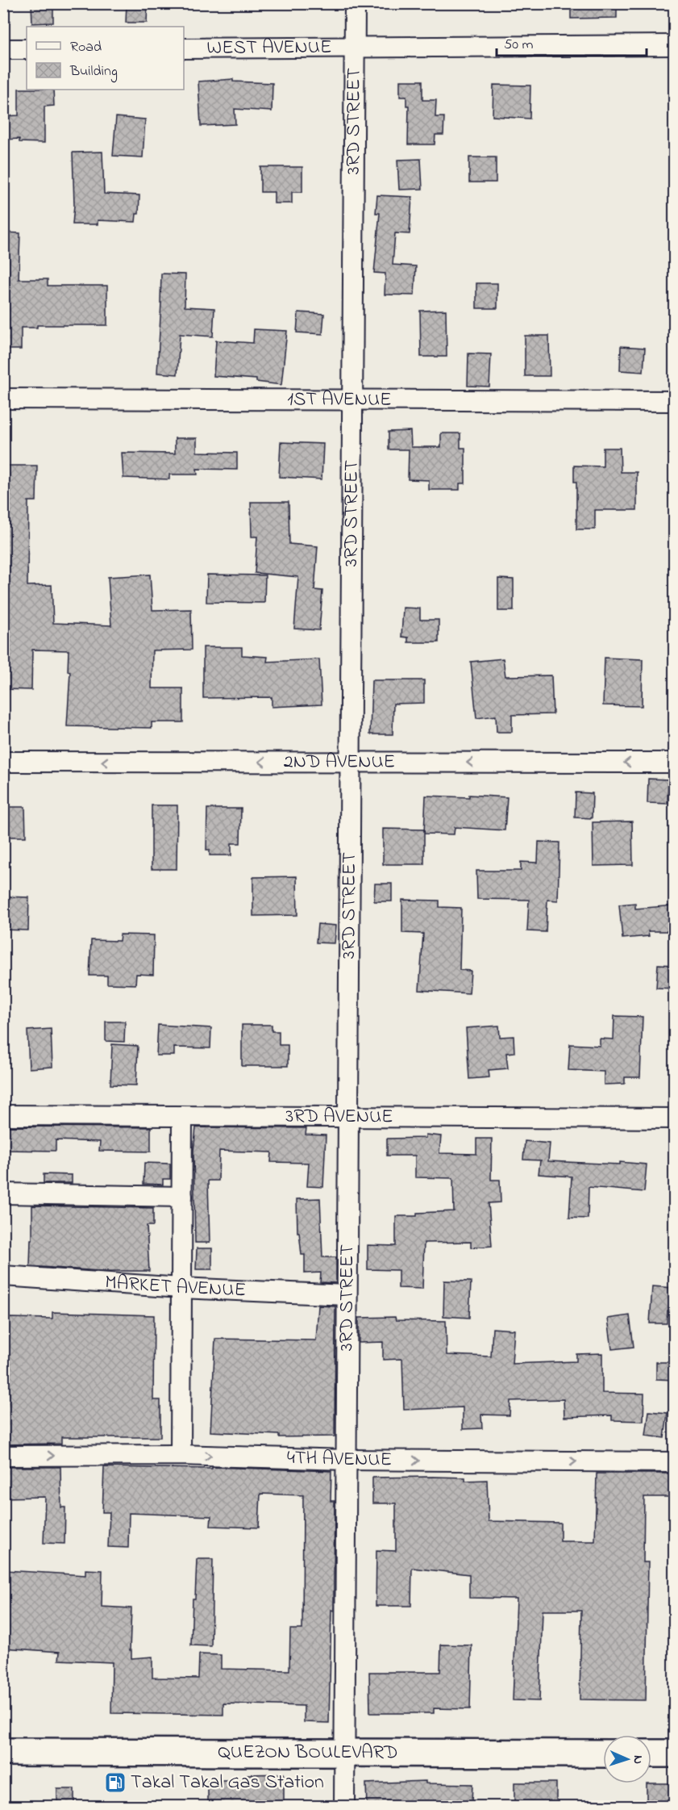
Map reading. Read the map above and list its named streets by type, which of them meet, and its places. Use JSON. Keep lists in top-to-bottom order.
{
  "streets": {
    "highway": ["QUEZON BOULEVARD"],
    "street": [
      "WEST AVENUE",
      "3RD STREET",
      "1ST AVENUE",
      "2ND AVENUE",
      "3RD AVENUE",
      "MARKET AVENUE",
      "4TH AVENUE"
    ]
  },
  "crossings": [
    ["WEST AVENUE", "3RD STREET"],
    ["3RD STREET", "1ST AVENUE"],
    ["3RD STREET", "2ND AVENUE"],
    ["3RD STREET", "3RD AVENUE"],
    ["3RD STREET", "MARKET AVENUE"],
    ["3RD STREET", "4TH AVENUE"],
    ["3RD STREET", "QUEZON BOULEVARD"]
  ],
  "one_way": ["2ND AVENUE", "4TH AVENUE"],
  "places": {
    "fuel station": ["Takal Takal Gas Station"]
  },
  "legend": ["Road", "Building"],
  "scale_bar": "50 m",
  "north": "right"
}
